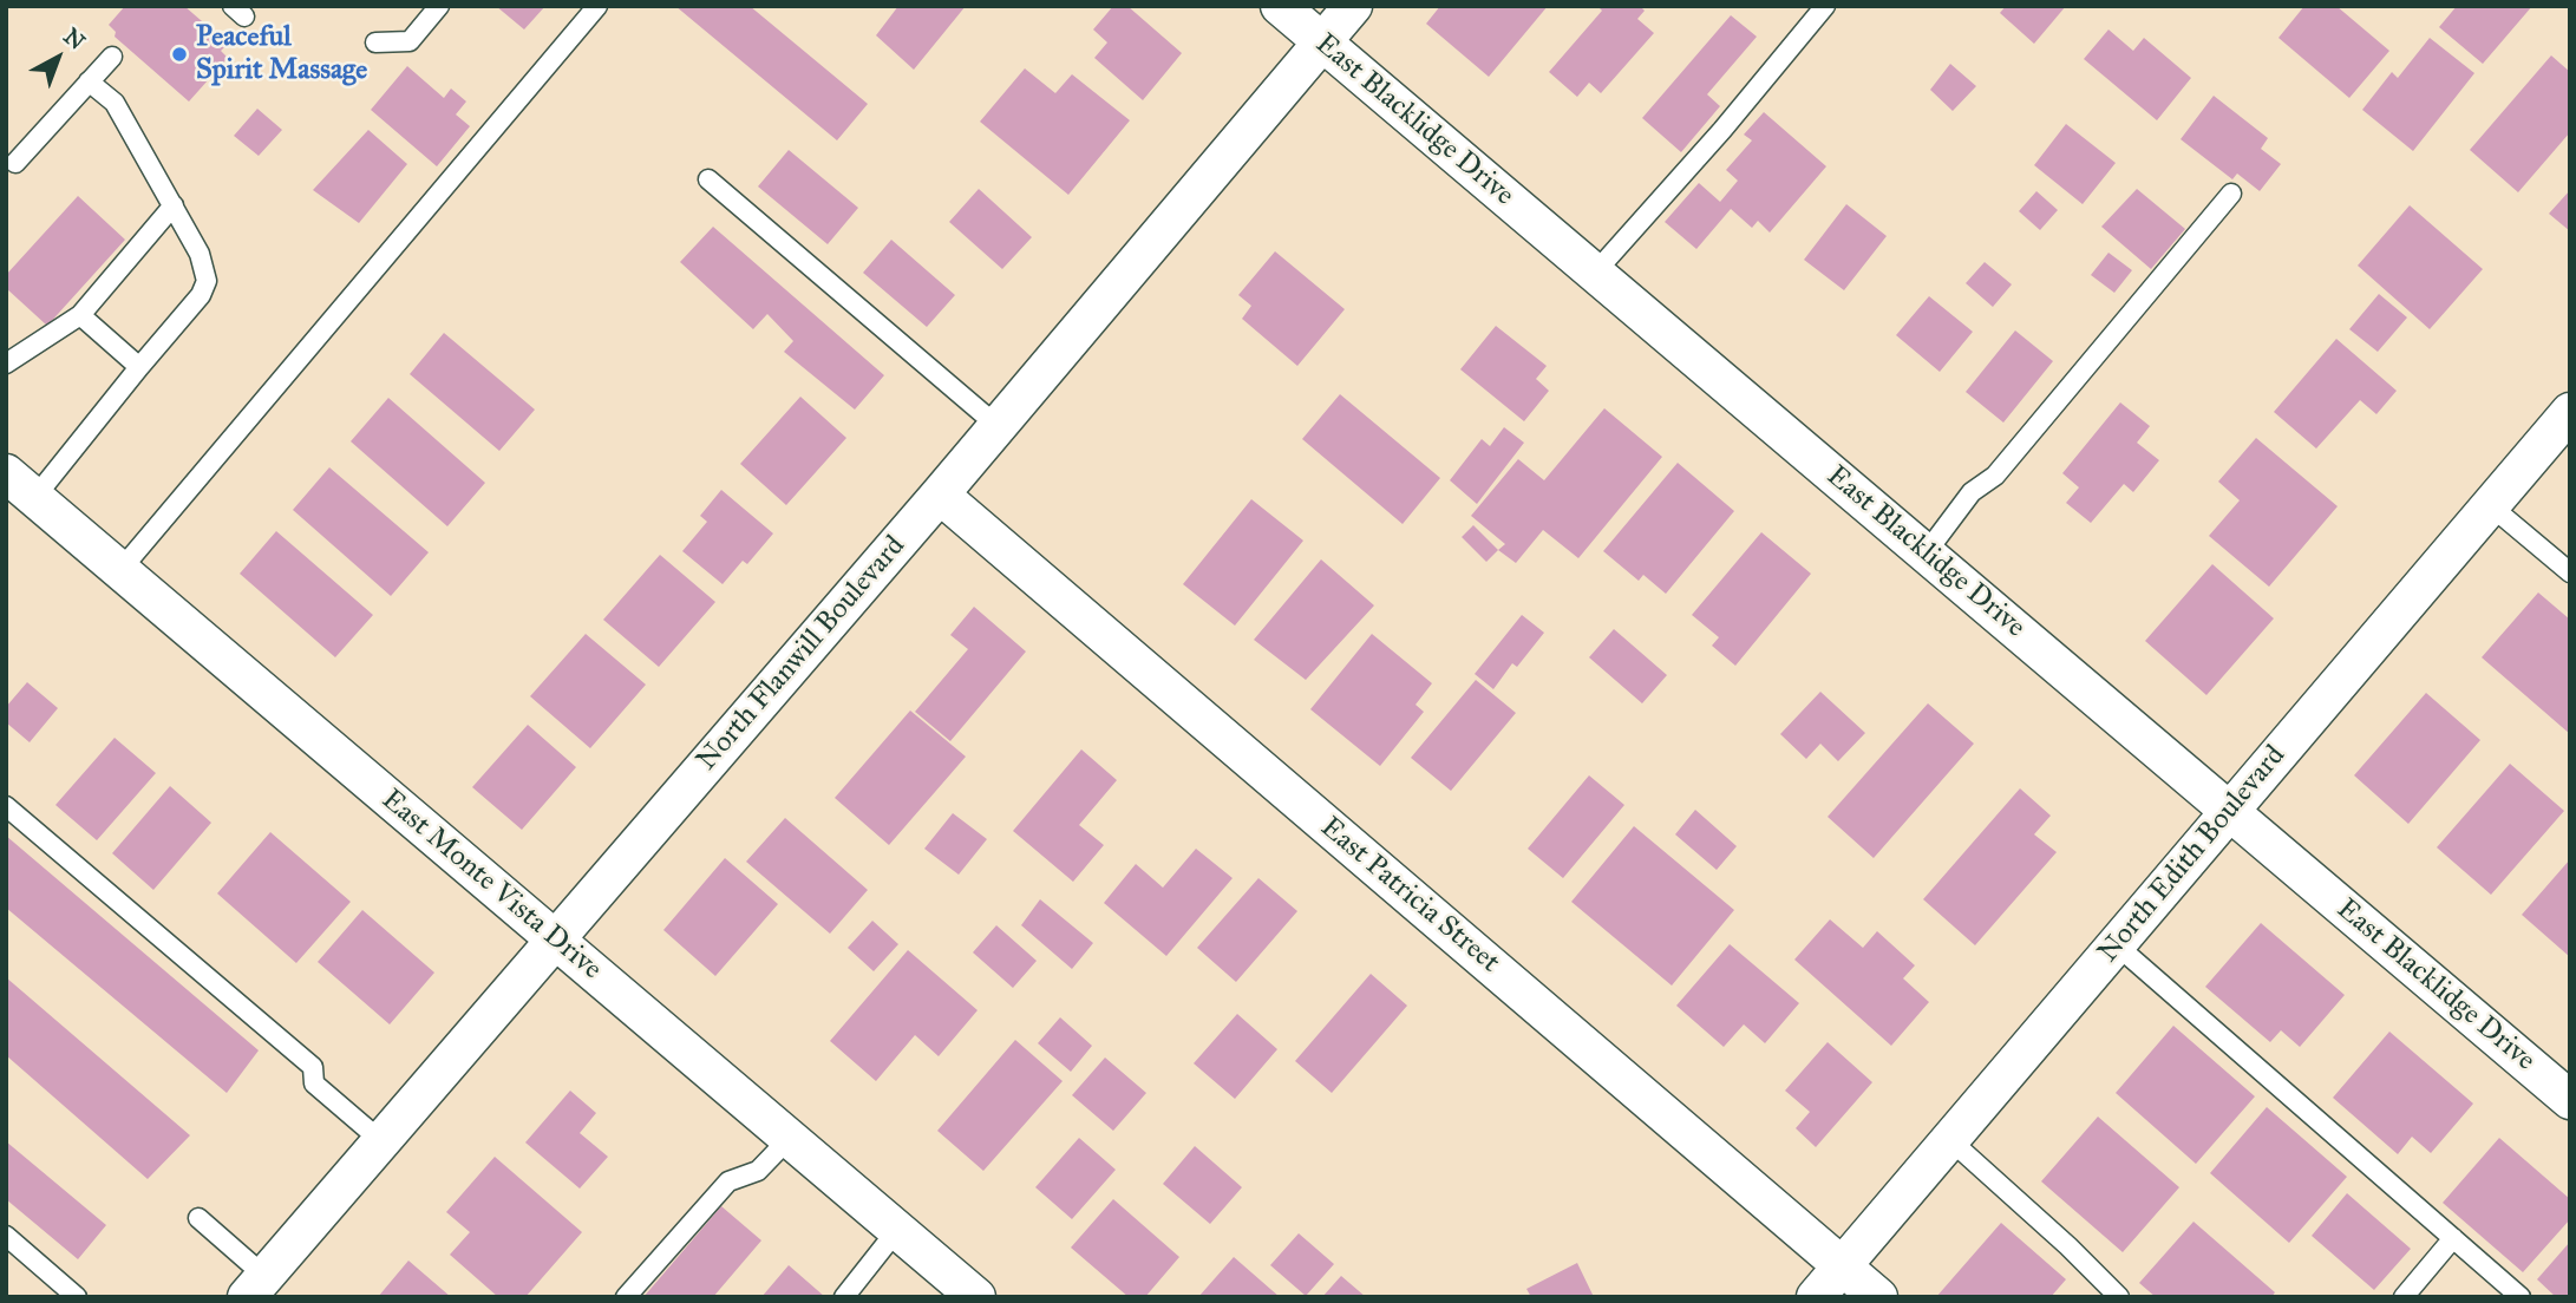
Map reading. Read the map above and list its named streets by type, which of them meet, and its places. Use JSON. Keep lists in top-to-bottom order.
{
  "streets": {
    "street": [
      "East Blacklidge Drive",
      "North Flanwill Boulevard",
      "North Edith Boulevard",
      "East Monte Vista Drive",
      "East Patricia Street"
    ]
  },
  "crossings": [
    ["East Blacklidge Drive", "North Flanwill Boulevard"],
    ["East Blacklidge Drive", "North Edith Boulevard"],
    ["North Flanwill Boulevard", "East Monte Vista Drive"],
    ["North Flanwill Boulevard", "East Patricia Street"],
    ["North Edith Boulevard", "East Patricia Street"]
  ],
  "places": ["Peaceful Spirit Massage"],
  "north": "top right"
}
